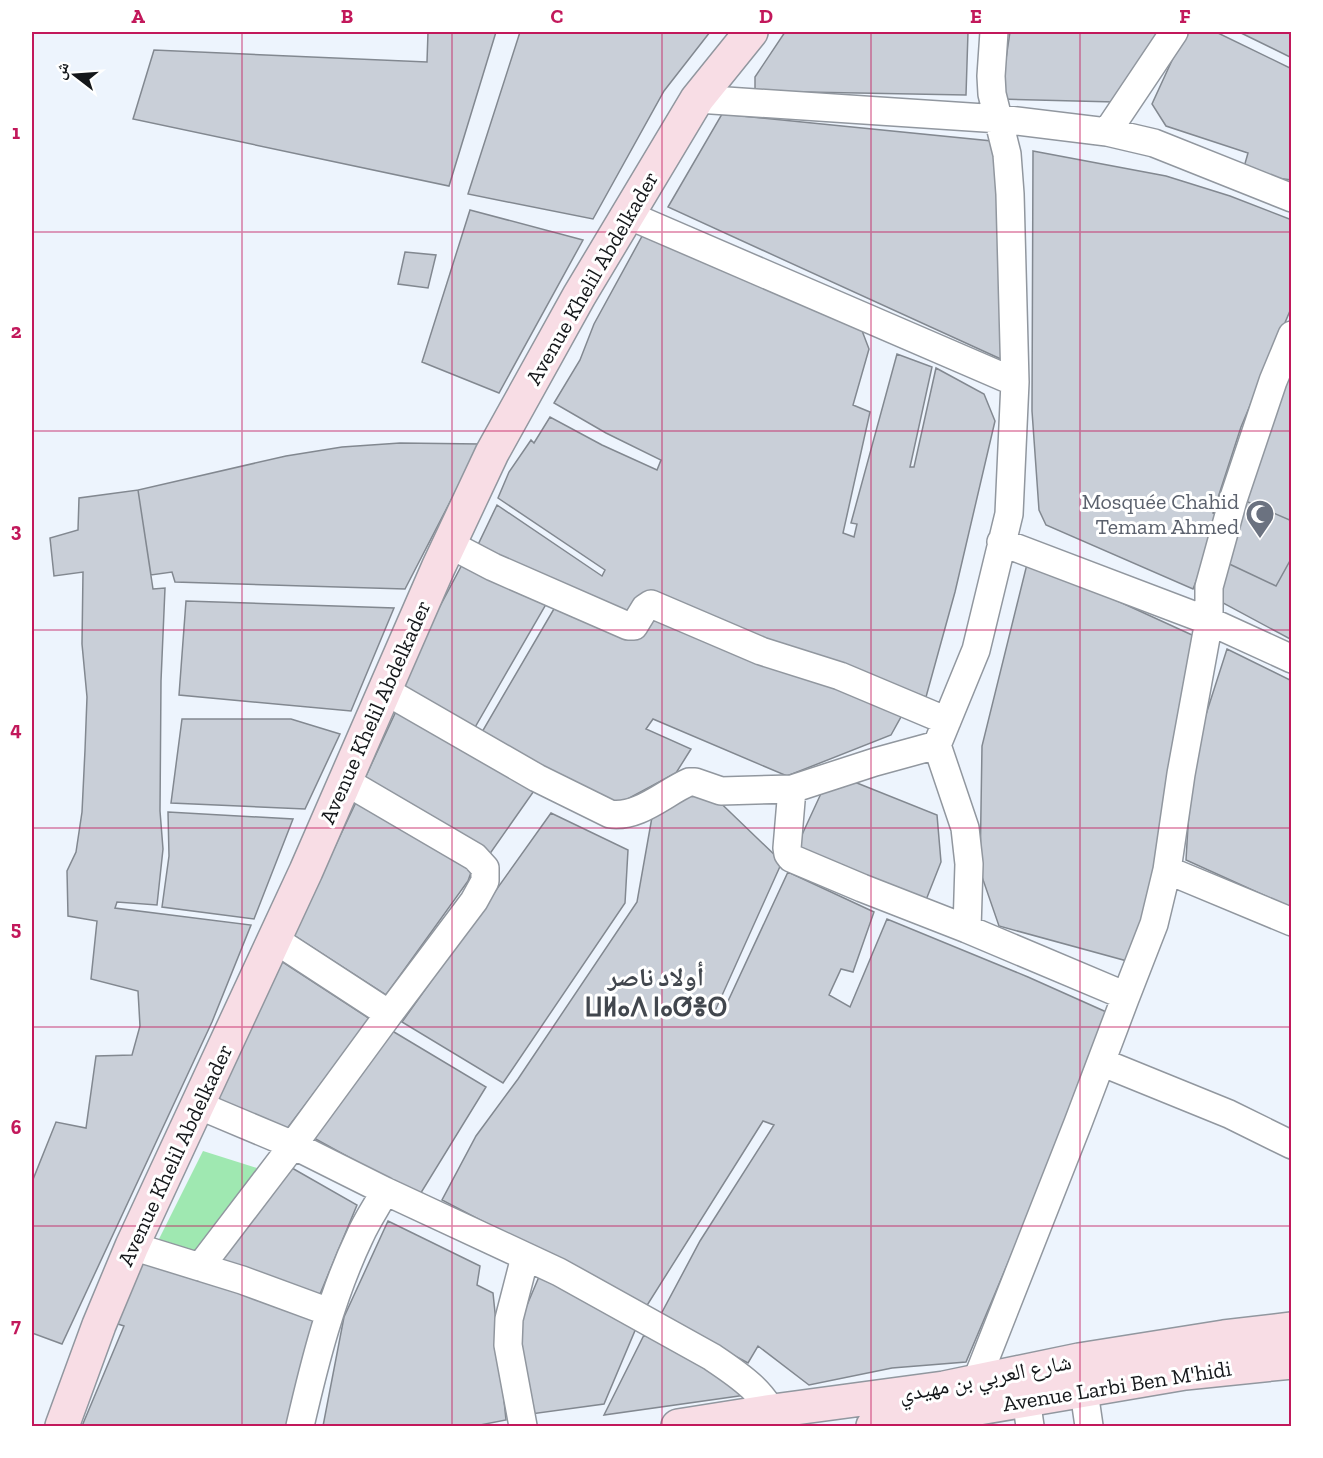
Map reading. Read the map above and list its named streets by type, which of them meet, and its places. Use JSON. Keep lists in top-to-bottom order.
{
  "streets": {
    "street": ["Avenue Khelil Abdelkader", "شارع العربي بن مهيدي", "Avenue Larbi Ben M'hidi"]
  },
  "crossings": [
    ["شارع العربي بن مهيدي", "Avenue Larbi Ben M'hidi"]
  ],
  "districts": ["أولاد ناصر ⵡⵍⴰⴷ ⵏⴰⵚⴻⵔ"],
  "places": {
    "mosque": ["Mosquée Chahid Temam Ahmed"]
  },
  "north": "left",
  "grid": {
    "columns": [
      "A",
      "B",
      "C",
      "D",
      "E",
      "F"
    ],
    "rows": [
      "1",
      "2",
      "3",
      "4",
      "5",
      "6",
      "7"
    ]
  }
}
